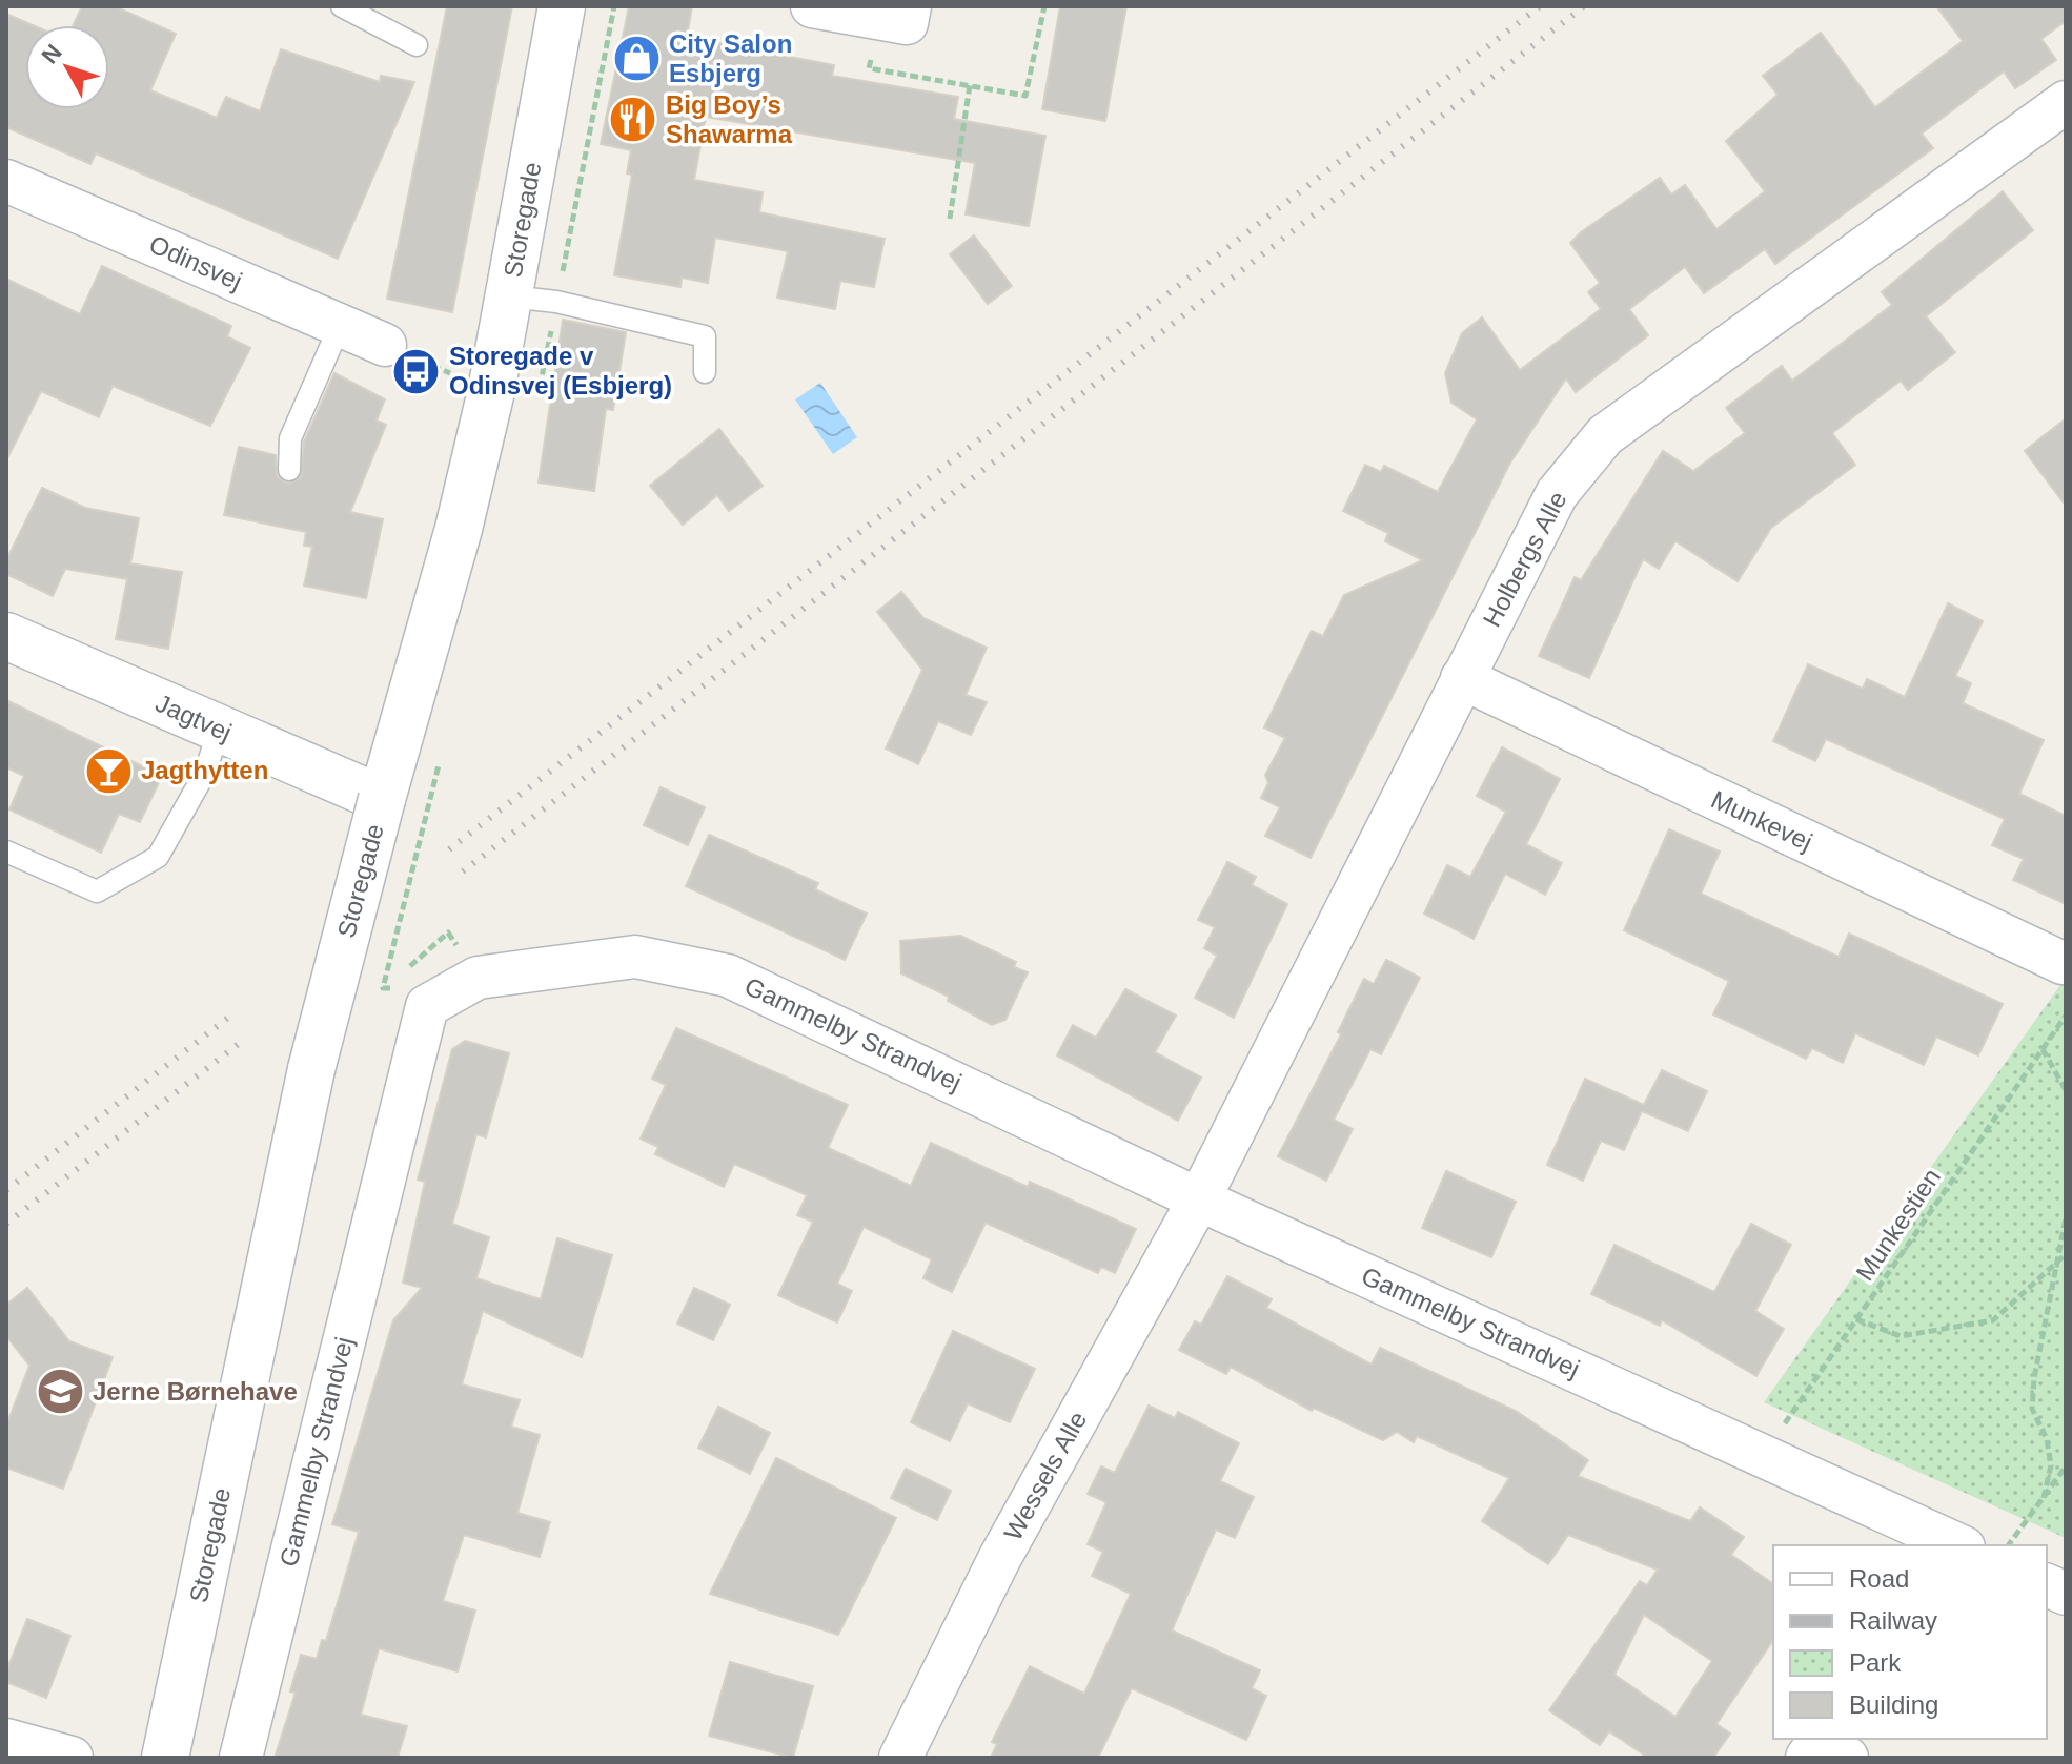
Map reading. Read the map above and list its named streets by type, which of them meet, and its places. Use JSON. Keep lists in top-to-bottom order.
{
  "streets": {
    "street": [
      "Storegade",
      "Odinsvej",
      "Holbergs Alle",
      "Jagtvej",
      "Munkevej",
      "Gammelby Strandvej",
      "Wessels Alle"
    ],
    "path": ["Munkestien"]
  },
  "crossings": [
    ["Storegade", "Jagtvej"],
    ["Holbergs Alle", "Munkevej"],
    ["Holbergs Alle", "Gammelby Strandvej"],
    ["Holbergs Alle", "Wessels Alle"],
    ["Gammelby Strandvej", "Munkestien"],
    ["Gammelby Strandvej", "Wessels Alle"]
  ],
  "places": {
    "shop": ["City Salon Esbjerg"],
    "restaurant": ["Big Boy’s Shawarma"],
    "bus stop": ["Storegade v Odinsvej (Esbjerg)"],
    "bar": ["Jagthytten"],
    "school or university": ["Jerne Børnehave"]
  },
  "legend": [
    "Road",
    "Railway",
    "Park",
    "Building"
  ],
  "north": "top left"
}
